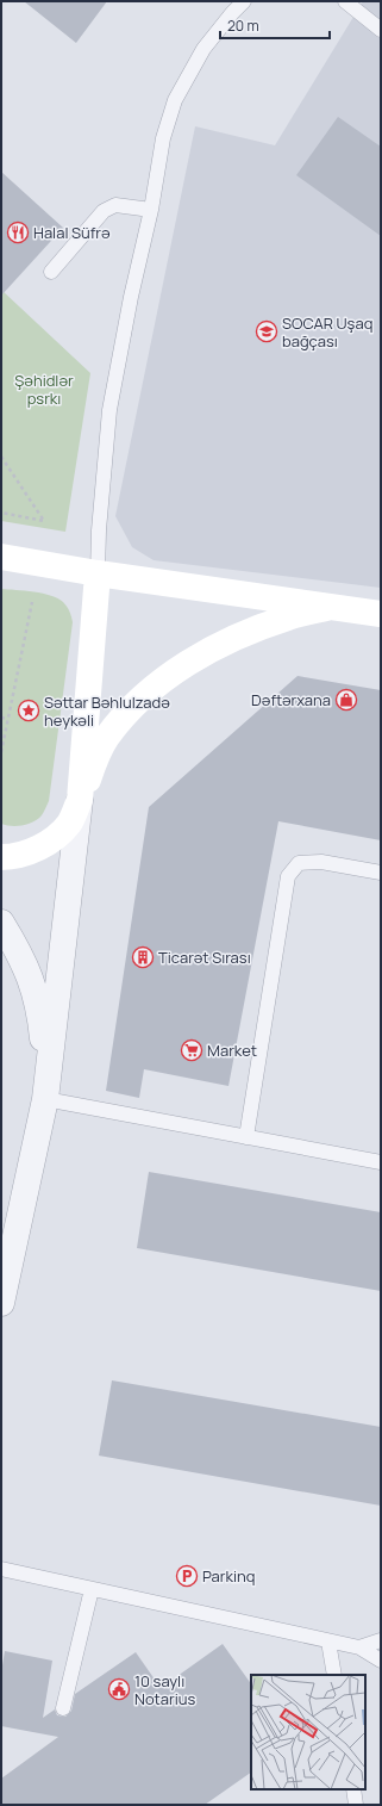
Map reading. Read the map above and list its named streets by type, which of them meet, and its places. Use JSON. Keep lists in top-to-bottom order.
{
  "parks": ["Şəhidlər psrkı"],
  "places": {
    "restaurant": ["Halal Süfrə"],
    "school or university": ["SOCAR Uşaq bağçası"],
    "shop": ["Dəftərxana"],
    "place": ["Səttar Bəhlulzadə heykəli"],
    "building": ["Ticarət Sırası"],
    "supermarket": ["Market"],
    "parking": ["Parkinq"],
    "public building": ["10 saylı Notarius"]
  },
  "scale_bar": "20 m"
}
